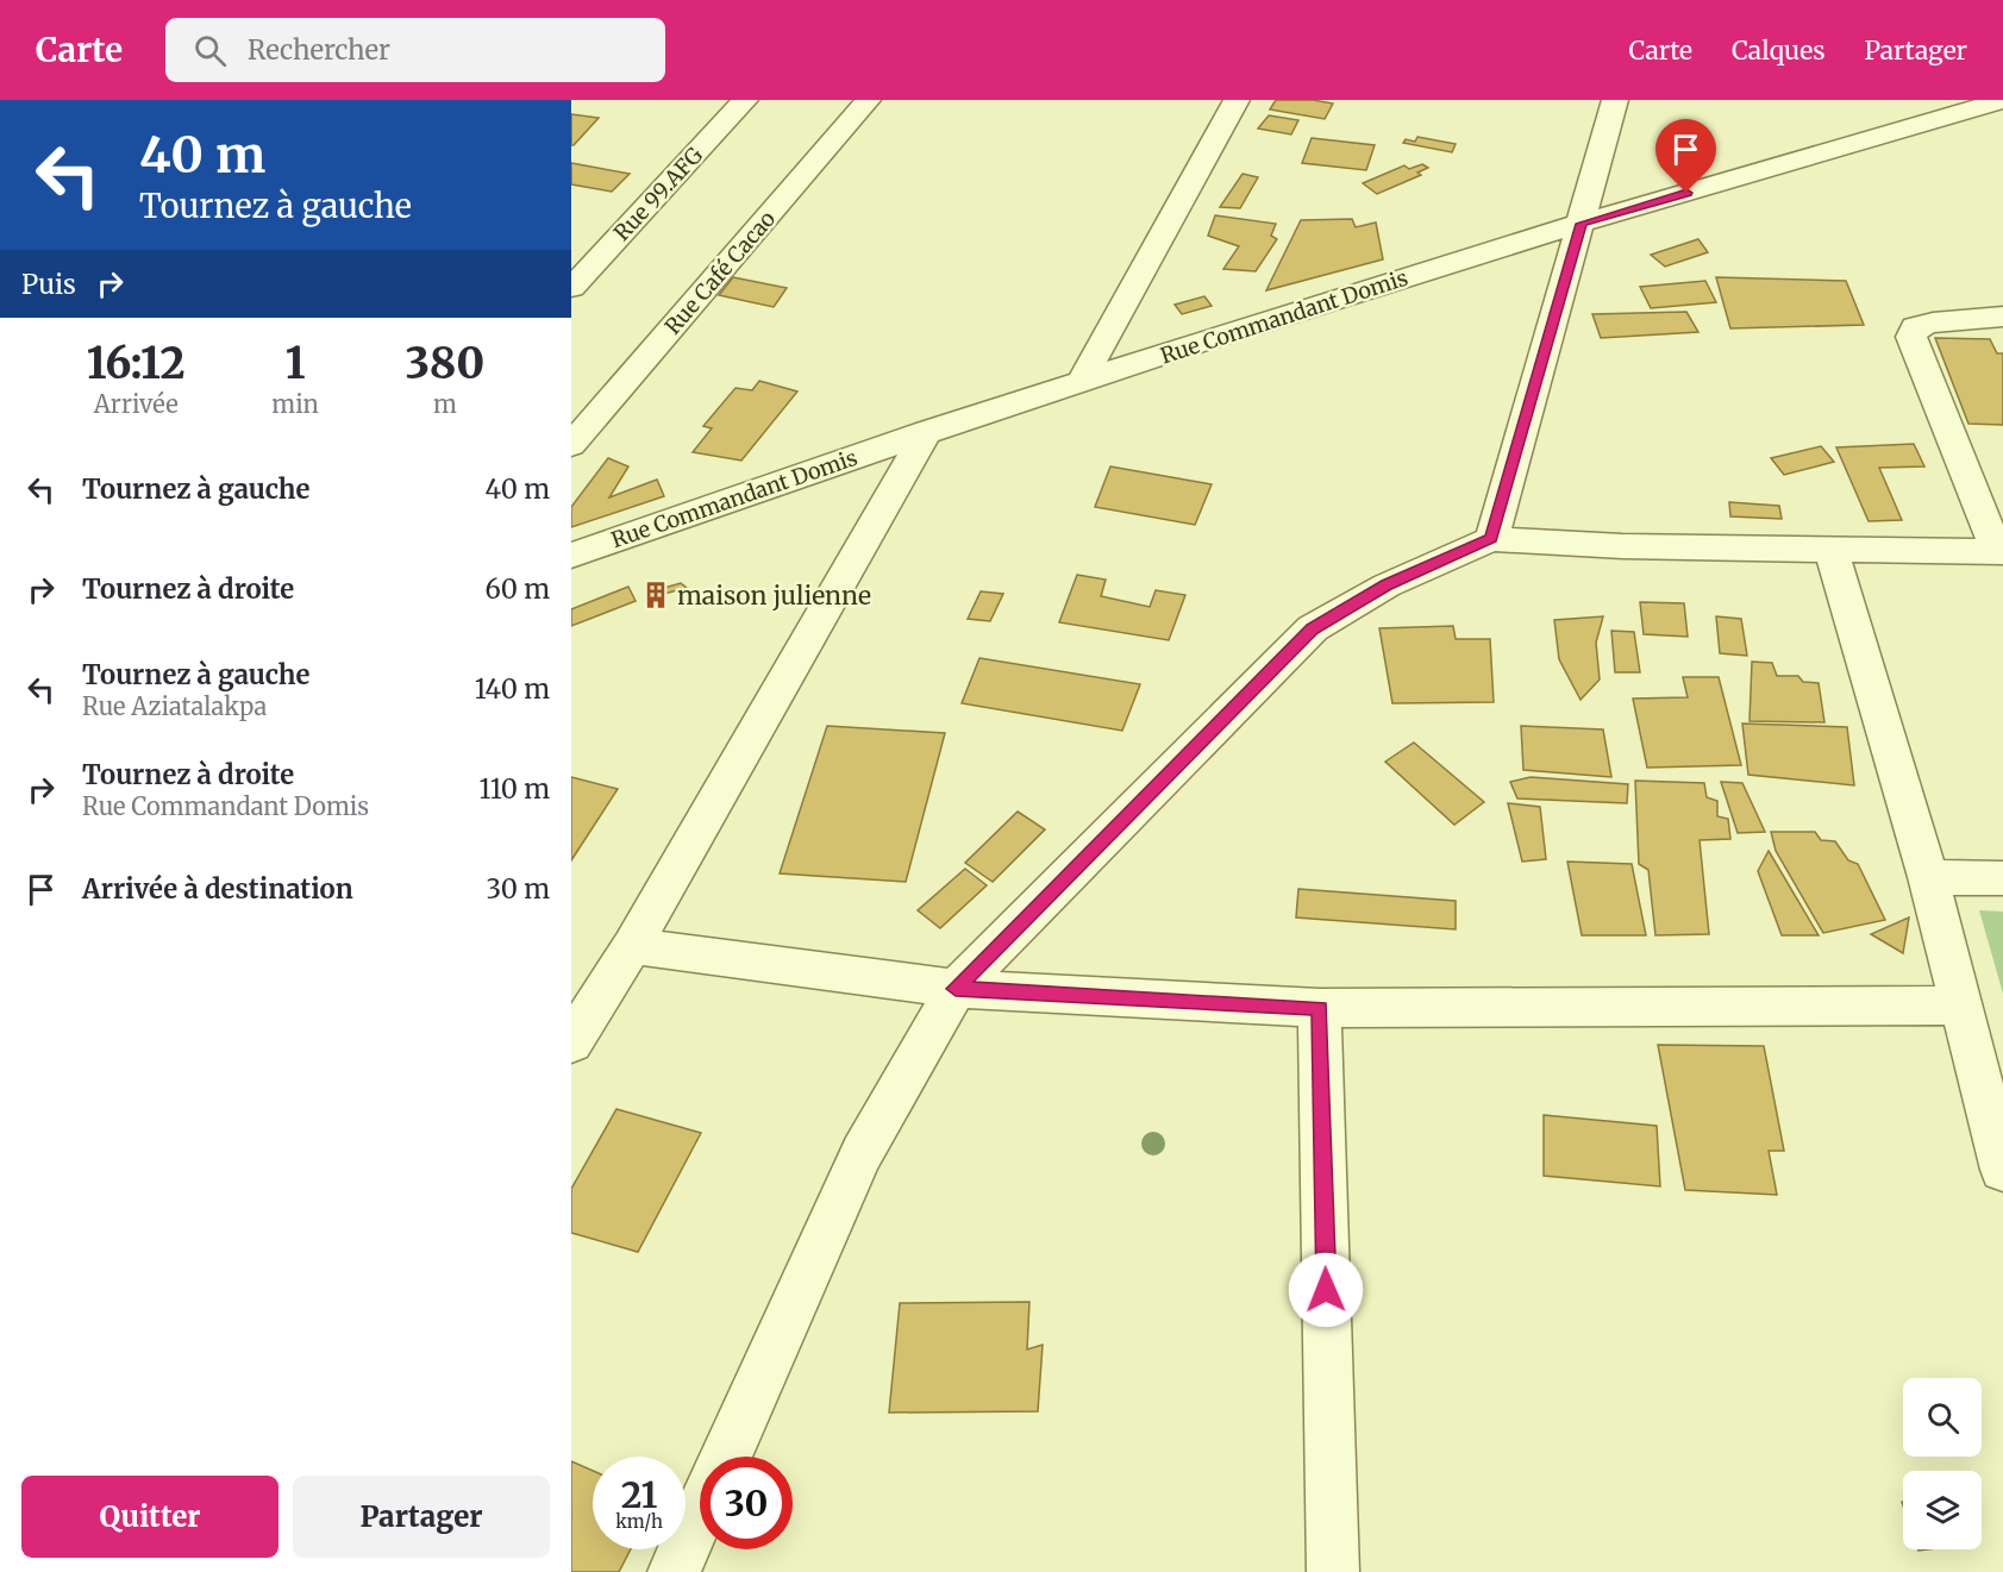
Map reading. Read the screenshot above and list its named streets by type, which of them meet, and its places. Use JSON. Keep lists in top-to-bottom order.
{
  "streets": {
    "street": ["Rue 99.AFG", "Rue Café Cacao", "Rue Commandant Domis"]
  },
  "places": {
    "building": ["maison julienne"]
  },
  "page": {
    "header": "Carte",
    "search": "Rechercher",
    "nav": ["Carte", "Calques", "Partager"],
    "turn": ["40 m", "Tournez à gauche"],
    "then": "Puis",
    "eta": [
      "16:12",
      "Arrivée",
      "1",
      "min",
      "380",
      "m"
    ],
    "list": [
      {
        "name": "Tournez à gauche",
        "value": "40 m"
      },
      {
        "name": "Tournez à droite",
        "value": "60 m"
      },
      {
        "name": "Tournez à gauche",
        "note": "Rue Aziatalakpa",
        "value": "140 m"
      },
      {
        "name": "Tournez à droite",
        "note": "Rue Commandant Domis",
        "value": "110 m"
      },
      {
        "name": "Arrivée à destination",
        "value": "30 m"
      }
    ],
    "speed": "21 km/h",
    "limit": "30",
    "buttons": ["Quitter", "Partager"]
  }
}
